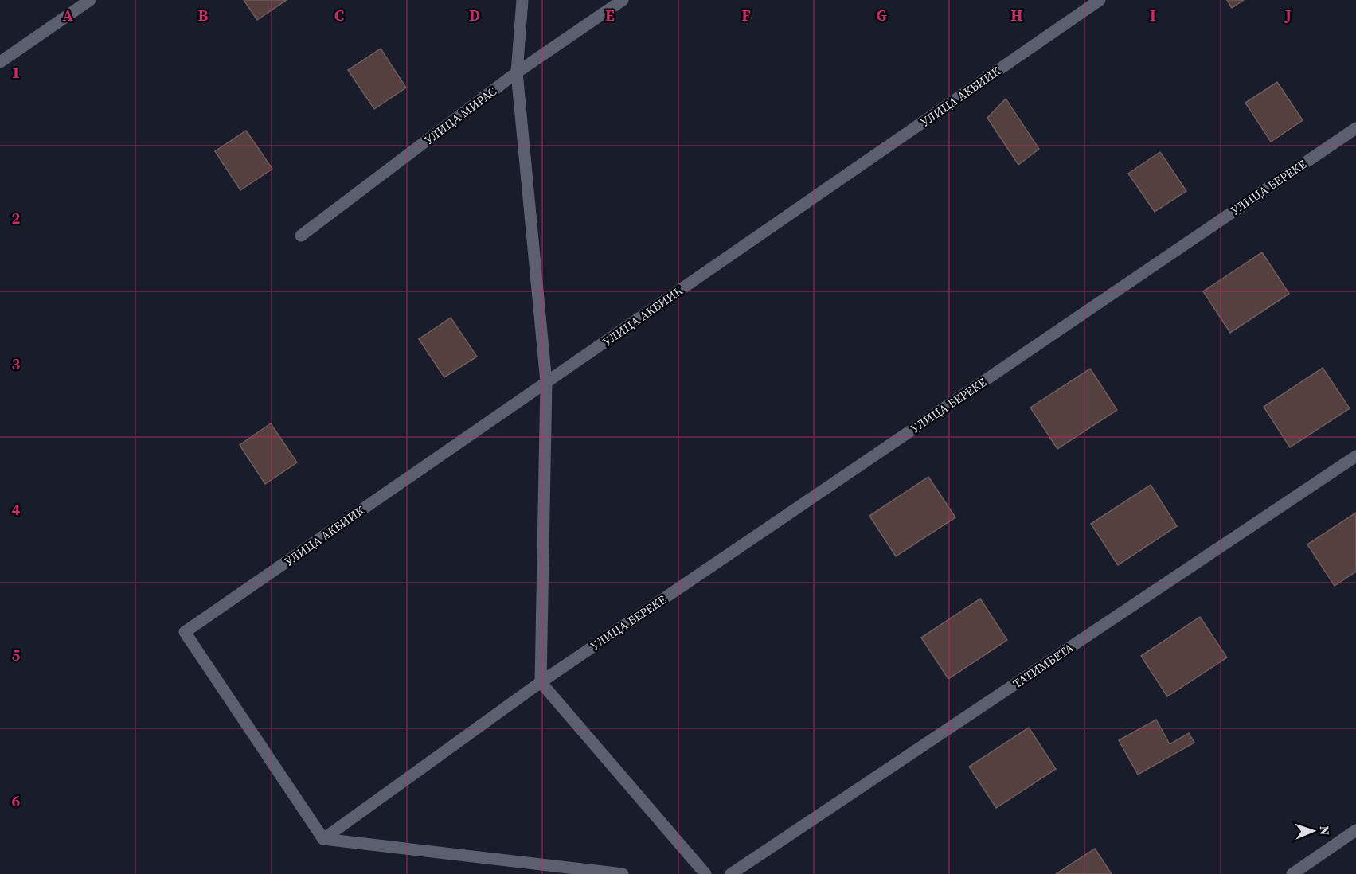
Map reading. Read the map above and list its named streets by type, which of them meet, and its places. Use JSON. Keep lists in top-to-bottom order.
{
  "streets": {
    "street": [
      "УЛИЦА АКБИИК",
      "УЛИЦА МИРАС",
      "УЛИЦА БЕРЕКЕ",
      "ТАТИМБЕТА"
    ]
  },
  "crossings": [
    ["УЛИЦА АКБИИК", "УЛИЦА БЕРЕКЕ"]
  ],
  "north": "right",
  "grid": {
    "columns": [
      "A",
      "B",
      "C",
      "D",
      "E",
      "F",
      "G",
      "H",
      "I",
      "J"
    ],
    "rows": [
      "1",
      "2",
      "3",
      "4",
      "5",
      "6"
    ]
  }
}
